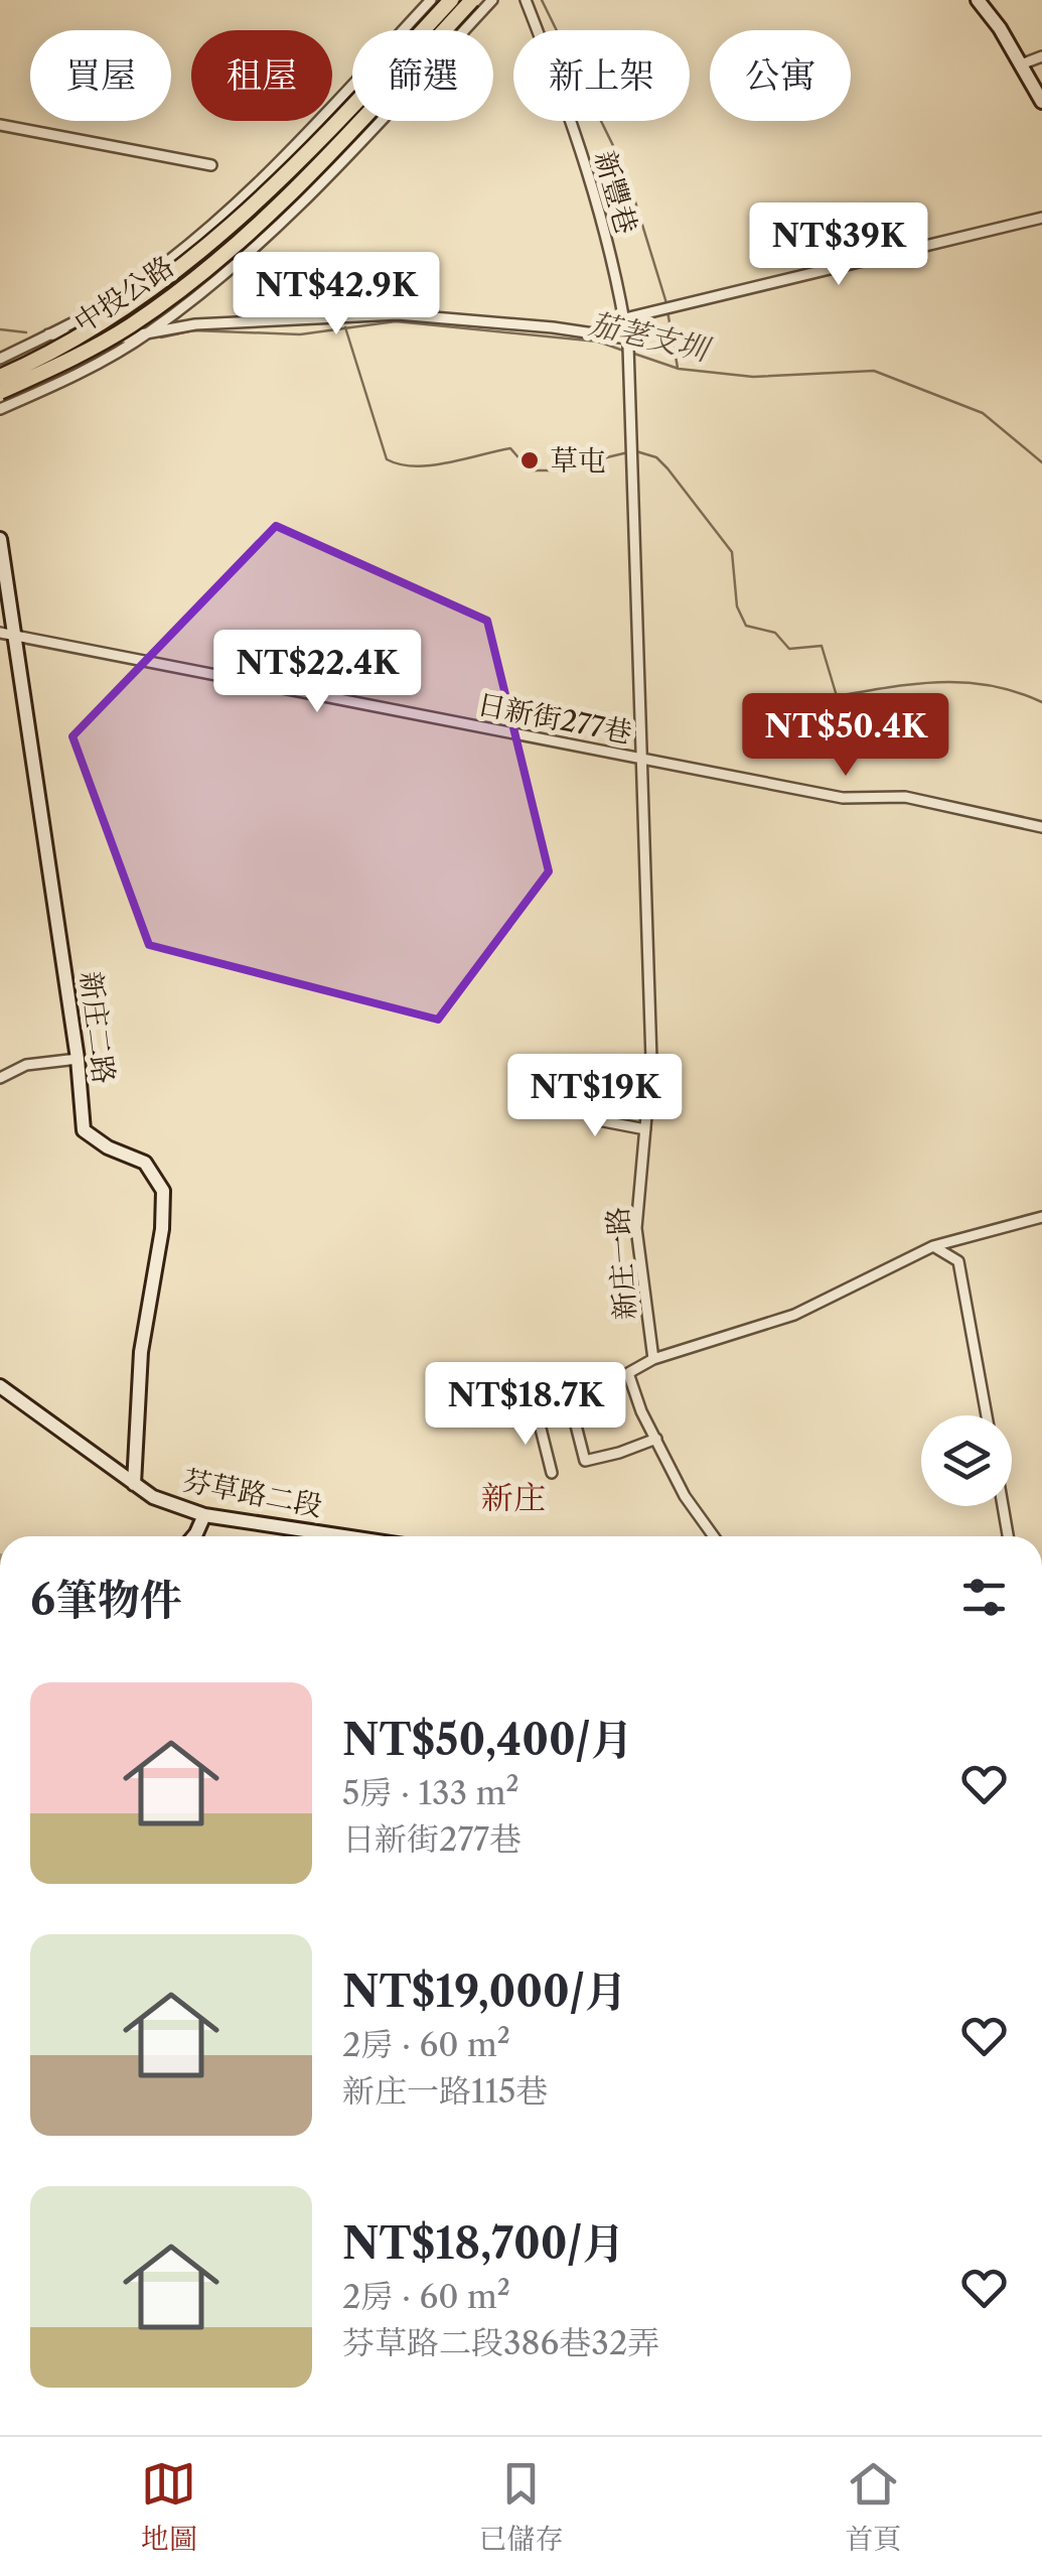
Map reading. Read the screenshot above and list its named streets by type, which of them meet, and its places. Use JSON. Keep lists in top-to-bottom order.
{
  "streets": {
    "main road": ["中投公路"],
    "street": [
      "新豐巷",
      "日新街277巷",
      "新庄二路",
      "新庄一路",
      "芬草路二段"
    ]
  },
  "crossings": [
    ["新豐巷", "日新街277巷"],
    ["新豐巷", "新庄一路"],
    ["日新街277巷", "新庄二路"],
    ["日新街277巷", "新庄一路"],
    ["新庄二路", "芬草路二段"]
  ],
  "districts": ["新庄"],
  "water": ["茄荖支圳"],
  "places": ["草屯"],
  "page": {
    "chip": [
      "買屋",
      "租屋",
      "篩選",
      "新上架",
      "公寓"
    ],
    "price": [
      "NT$39K",
      "NT$42.9K",
      "NT$22.4K",
      "NT$50.4K",
      "NT$19K",
      "NT$18.7K"
    ],
    "heading": "6筆物件",
    "list": [
      {
        "name": "NT$50,400/月",
        "note": "5房 · 133 m² · 日新街277巷"
      },
      {
        "name": "NT$19,000/月",
        "note": "2房 · 60 m² · 新庄一路115巷"
      },
      {
        "name": "NT$18,700/月",
        "note": "2房 · 60 m² · 芬草路二段386巷32弄"
      }
    ],
    "tabs": ["地圖", "已儲存", "首頁"]
  }
}
